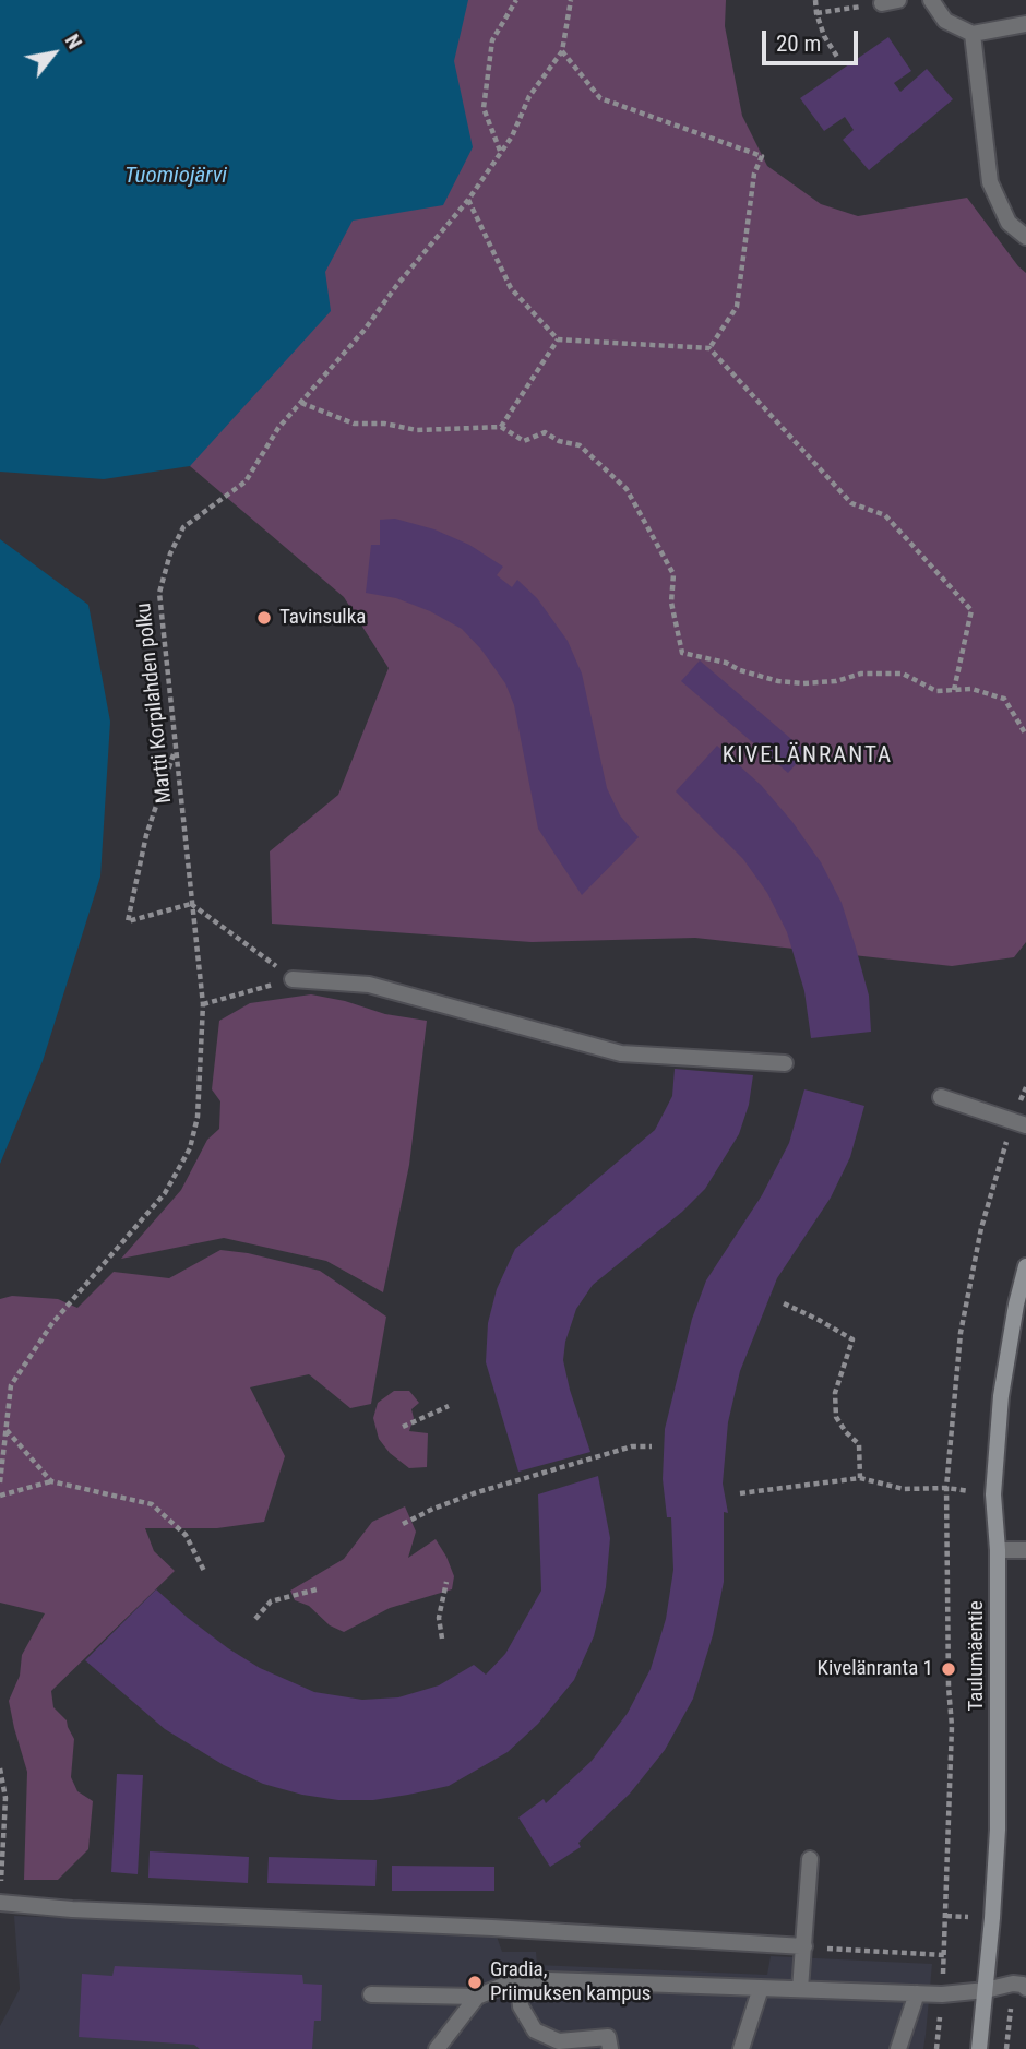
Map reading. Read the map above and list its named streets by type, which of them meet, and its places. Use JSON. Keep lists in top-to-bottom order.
{
  "streets": {
    "main road": ["Taulumäentie"],
    "path": ["Martti Korpilahden polku"]
  },
  "districts": ["KIVELÄNRANTA"],
  "water": ["Tuomiojärvi"],
  "places": ["Tavinsulka", "Kivelänranta 1", "Gradia, Priimuksen kampus"],
  "scale_bar": "20 m",
  "north": "top right"
}
